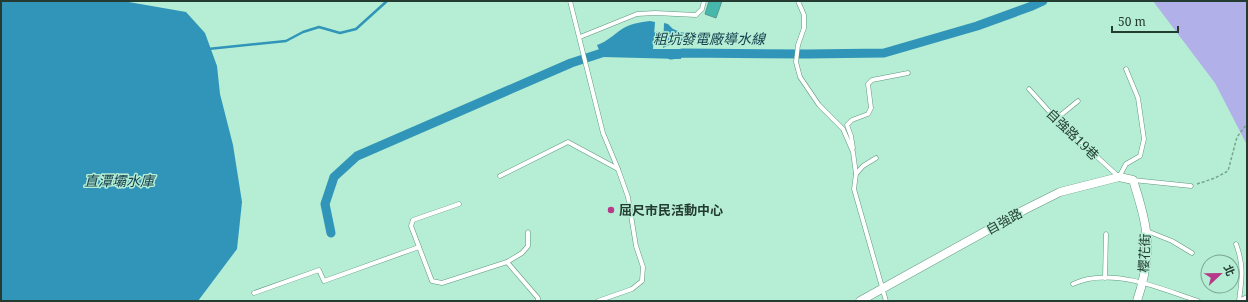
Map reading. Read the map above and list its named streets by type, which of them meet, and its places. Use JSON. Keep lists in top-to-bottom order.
{
  "streets": {
    "street": ["自強路", "櫻花街"],
    "lane": ["自強路19巷"]
  },
  "crossings": [
    ["自強路19巷", "自強路"],
    ["自強路", "櫻花街"]
  ],
  "water": ["粗坑發電廠導水線", "直潭壩水庫"],
  "places": ["屈尺市民活動中心"],
  "scale_bar": "50 m",
  "north": "right"
}
